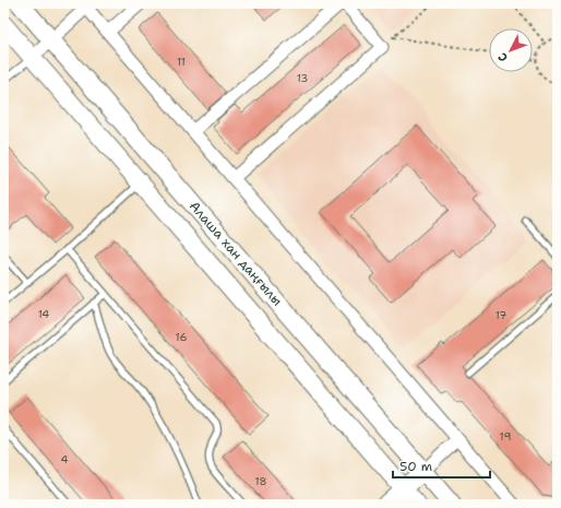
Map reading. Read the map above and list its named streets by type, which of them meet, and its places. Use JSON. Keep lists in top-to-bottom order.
{
  "streets": {
    "main road": ["Алаша хан даңғылы"]
  },
  "house_numbers": [
    "11",
    "13",
    "14",
    "17",
    "16",
    "19",
    "4",
    "18"
  ],
  "scale_bar": "50 m",
  "north": "bottom left"
}
